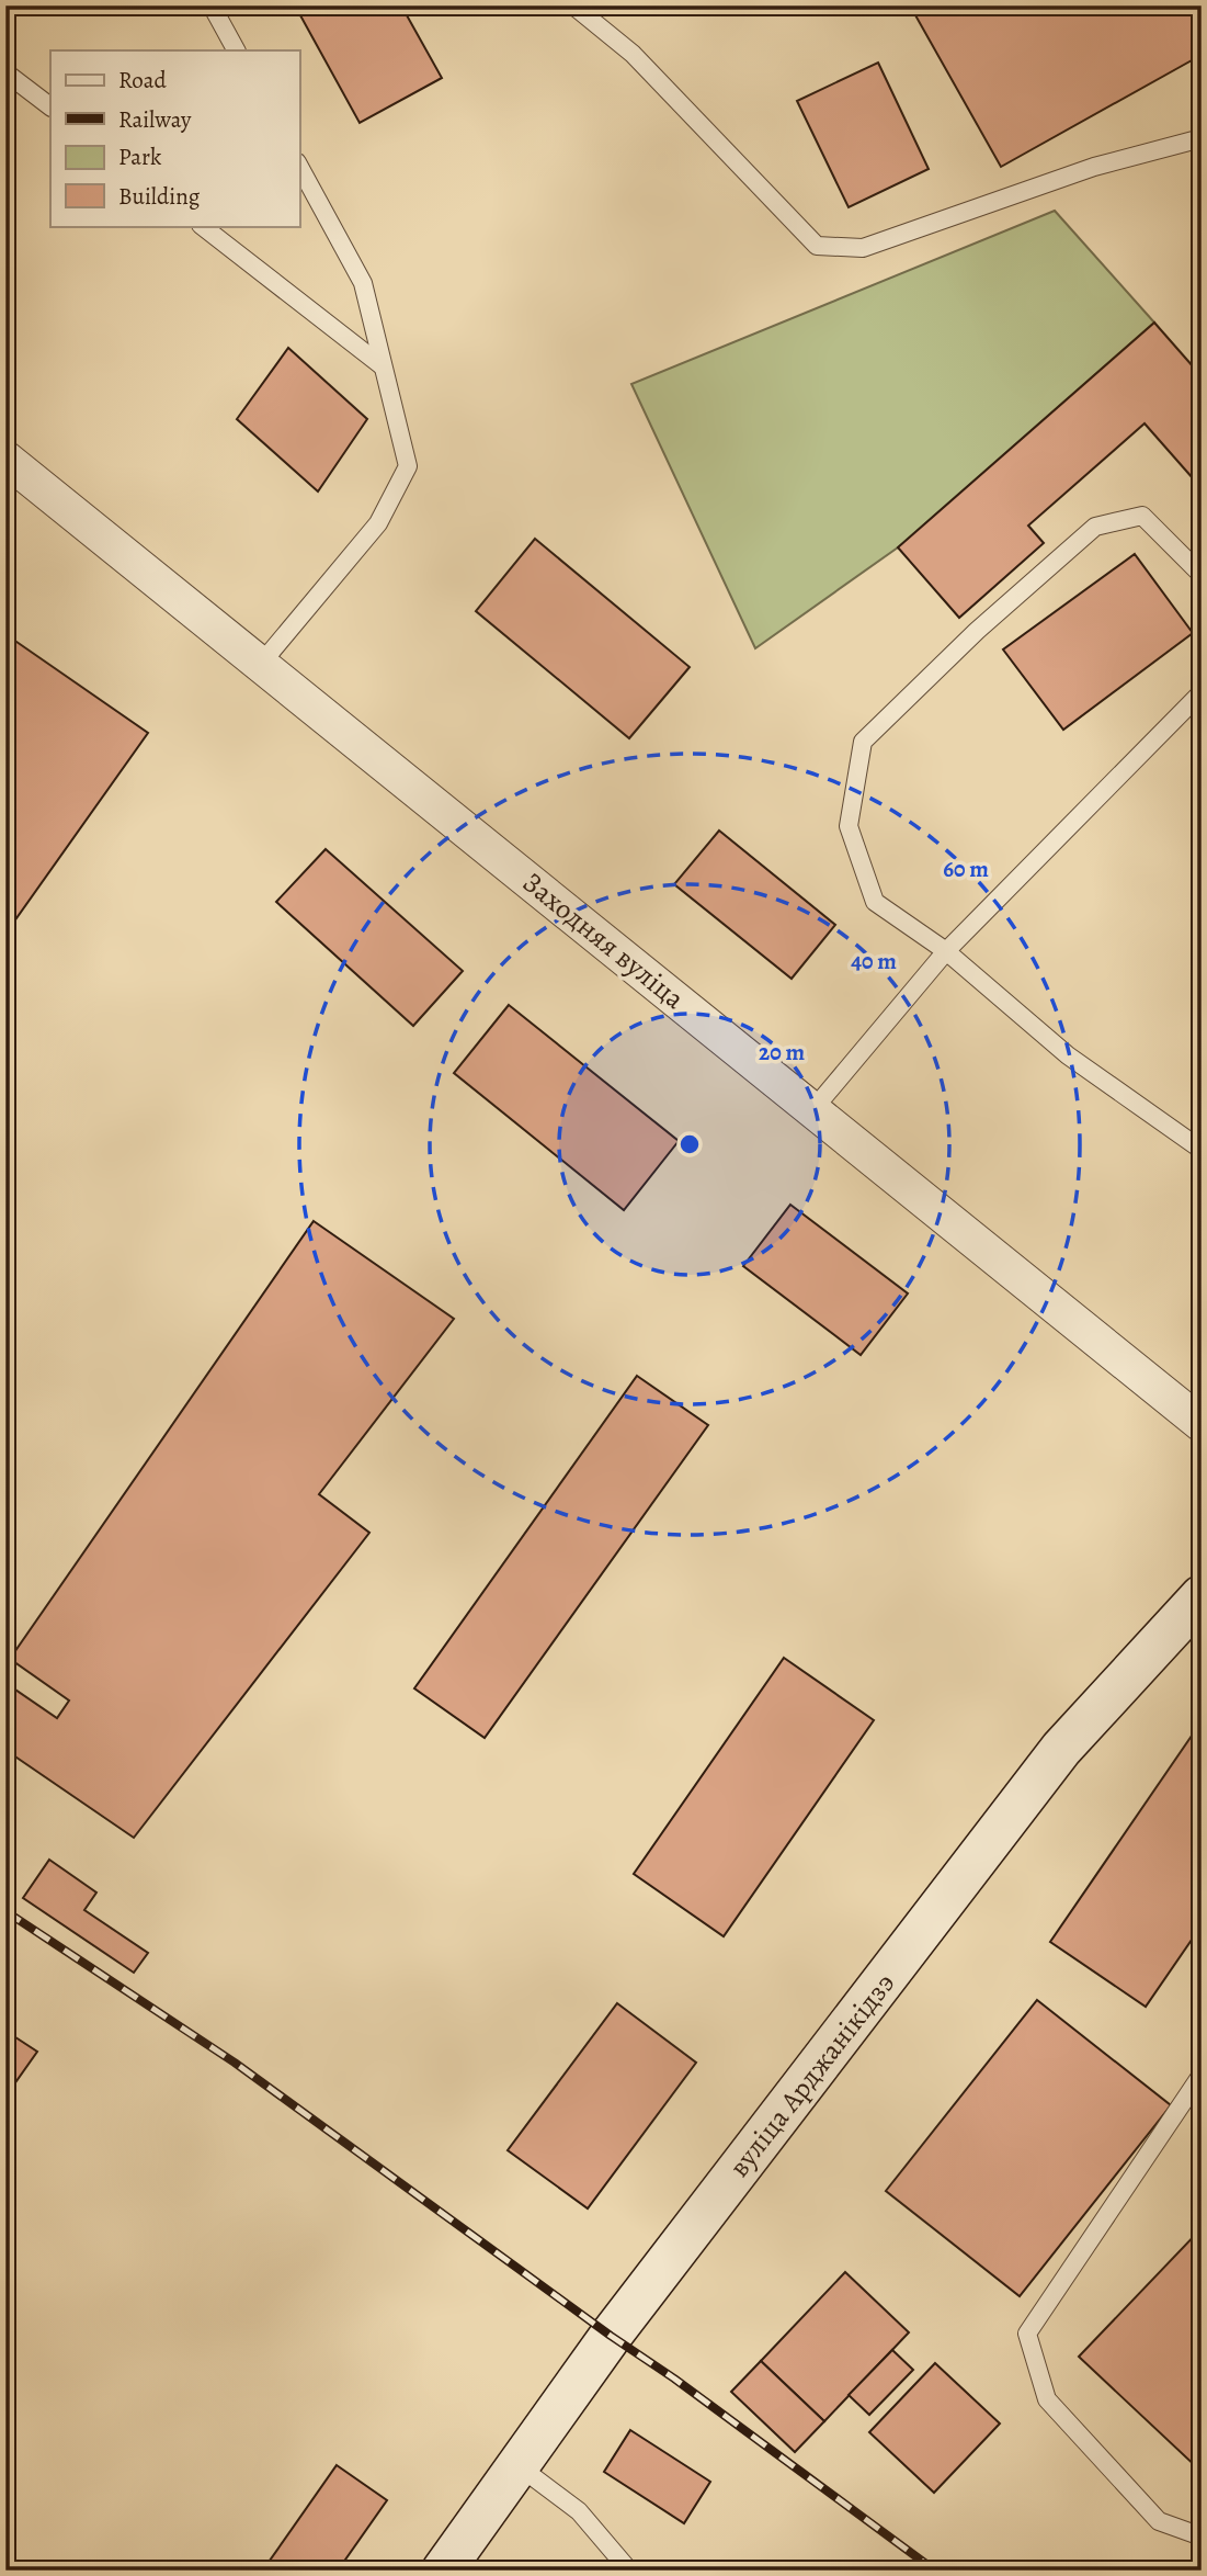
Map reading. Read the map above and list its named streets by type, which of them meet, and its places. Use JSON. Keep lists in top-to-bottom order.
{
  "streets": {
    "main road": ["вуліца Арджанікідзэ"],
    "street": ["Заходняя вуліца"]
  },
  "legend": [
    "Road",
    "Railway",
    "Park",
    "Building"
  ],
  "rings": ["60 m", "40 m", "20 m"]
}
